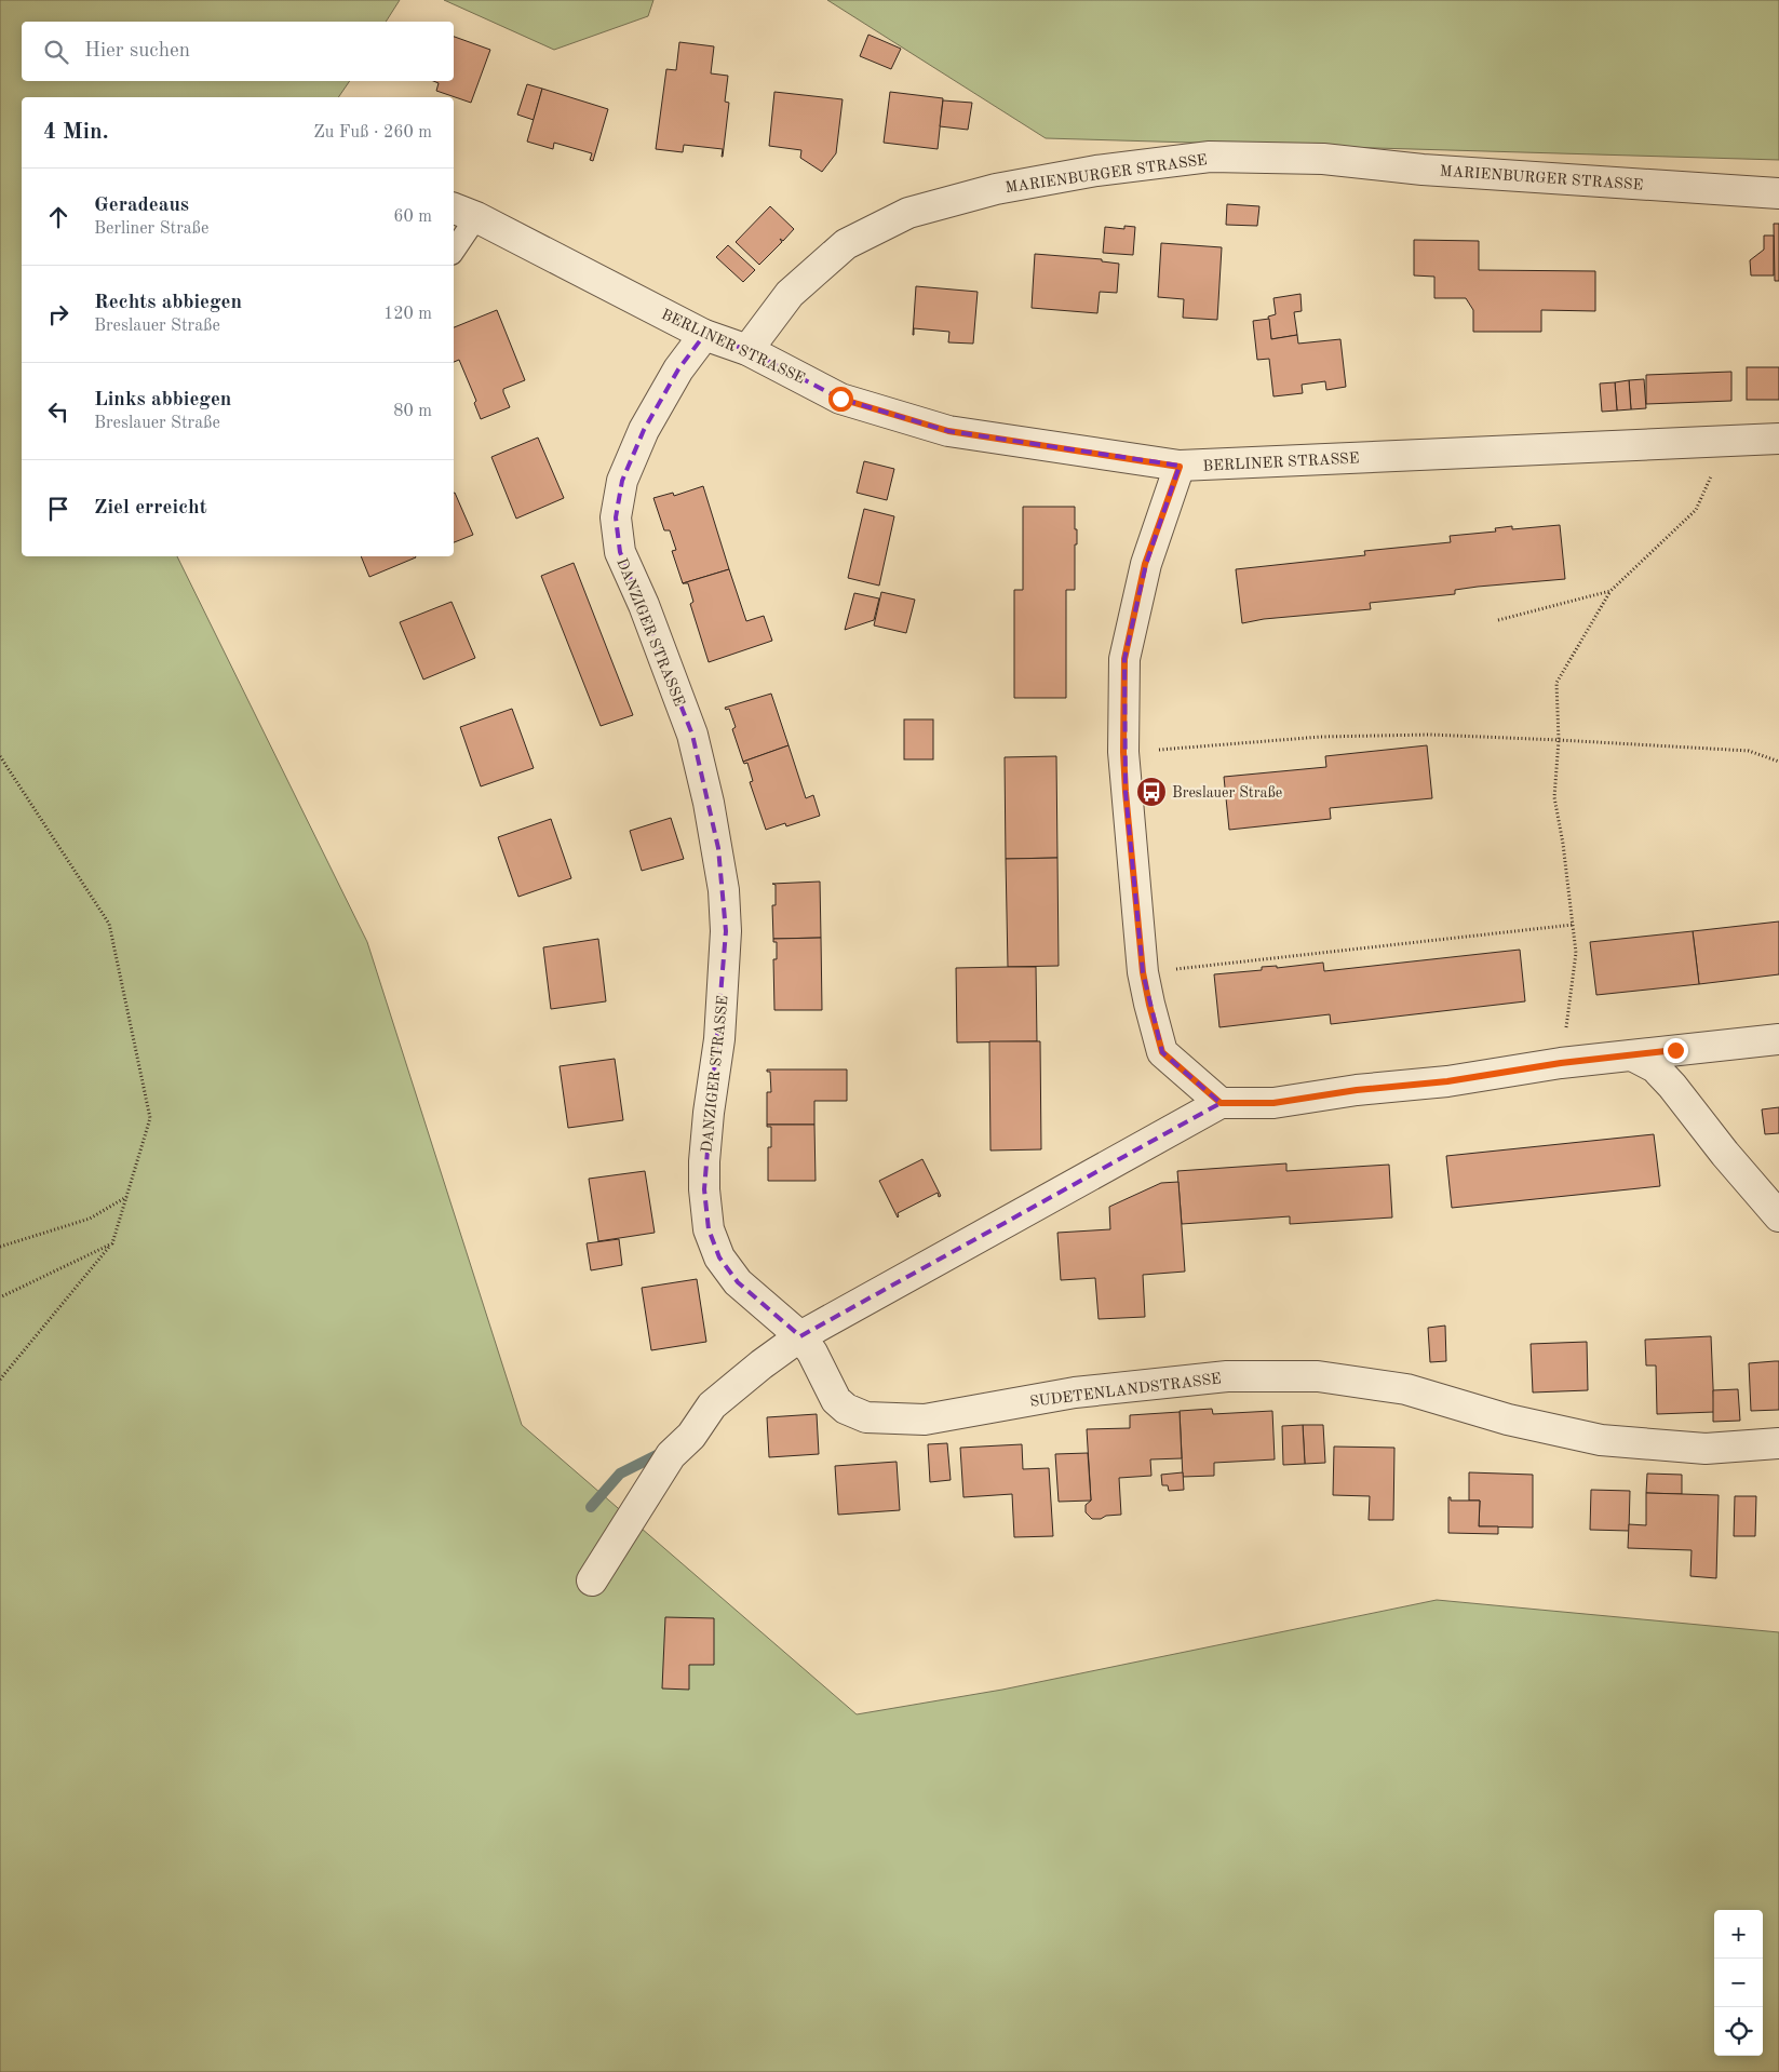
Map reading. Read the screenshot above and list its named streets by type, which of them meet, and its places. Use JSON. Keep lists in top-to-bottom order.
{
  "streets": {
    "street": [
      "MARIENBURGER STRASSE",
      "BERLINER STRASSE",
      "DANZIGER STRASSE",
      "SUDETENLANDSTRASSE"
    ]
  },
  "crossings": [
    ["MARIENBURGER STRASSE", "BERLINER STRASSE"],
    ["BERLINER STRASSE", "DANZIGER STRASSE"],
    ["DANZIGER STRASSE", "SUDETENLANDSTRASSE"]
  ],
  "places": {
    "bus stop": ["Breslauer Straße"]
  },
  "page": {
    "search": "Hier suchen",
    "heading": ["4 Min.", "Zu Fuß · 260 m"],
    "list": [
      ["Geradeaus", "Berliner Straße", "60 m"],
      ["Rechts abbiegen", "Breslauer Straße", "120 m"],
      ["Links abbiegen", "Breslauer Straße", "80 m"],
      "Ziel erreicht"
    ],
    "map_buttons": ["+", "−"]
  }
}
